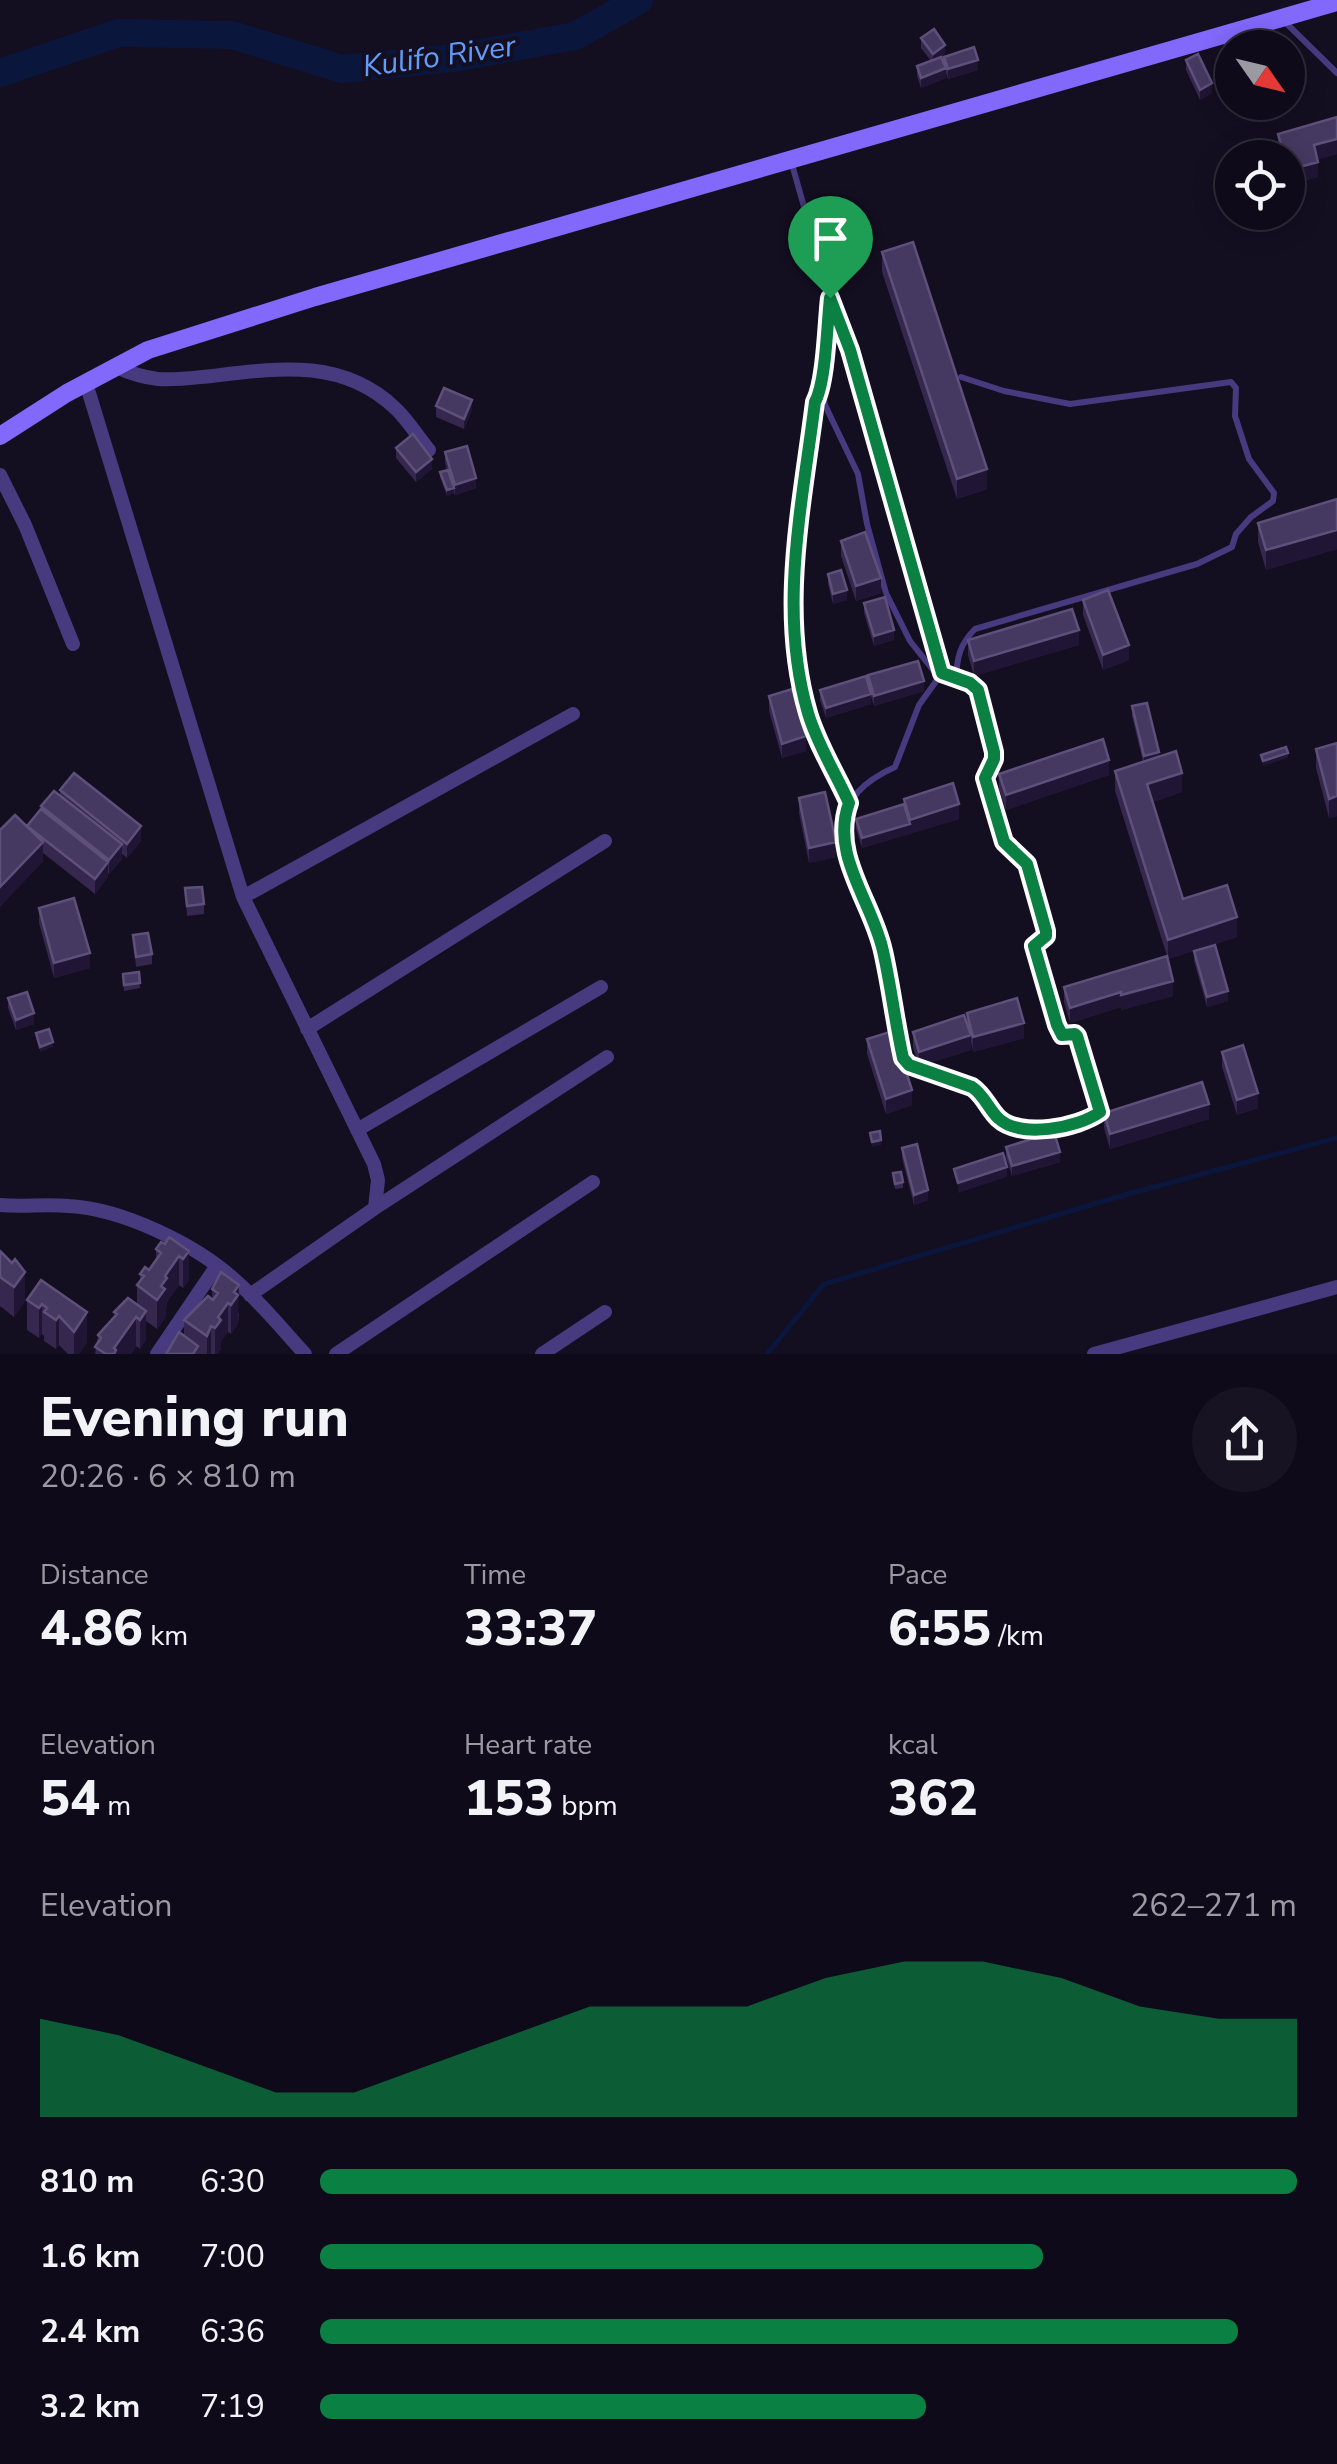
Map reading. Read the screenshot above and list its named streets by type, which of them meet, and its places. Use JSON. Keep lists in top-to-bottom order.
{
  "water": ["Kulifo River"],
  "north": "bottom right",
  "page": {
    "heading": ["Evening run", "20:26 · 6 × 810 m"],
    "stats": [
      ["Distance", "4.86 km"],
      ["Time", "33:37"],
      ["Pace", "6:55 /km"],
      ["Elevation", "54 m"],
      ["Heart rate", "153 bpm"],
      ["kcal", "362"]
    ],
    "chart": ["Elevation", "262–271 m"],
    "list": [
      {
        "name": "810 m",
        "note": "6:30"
      },
      {
        "name": "1.6 km",
        "note": "7:00"
      },
      {
        "name": "2.4 km",
        "note": "6:36"
      },
      {
        "name": "3.2 km",
        "note": "7:19"
      }
    ]
  }
}
